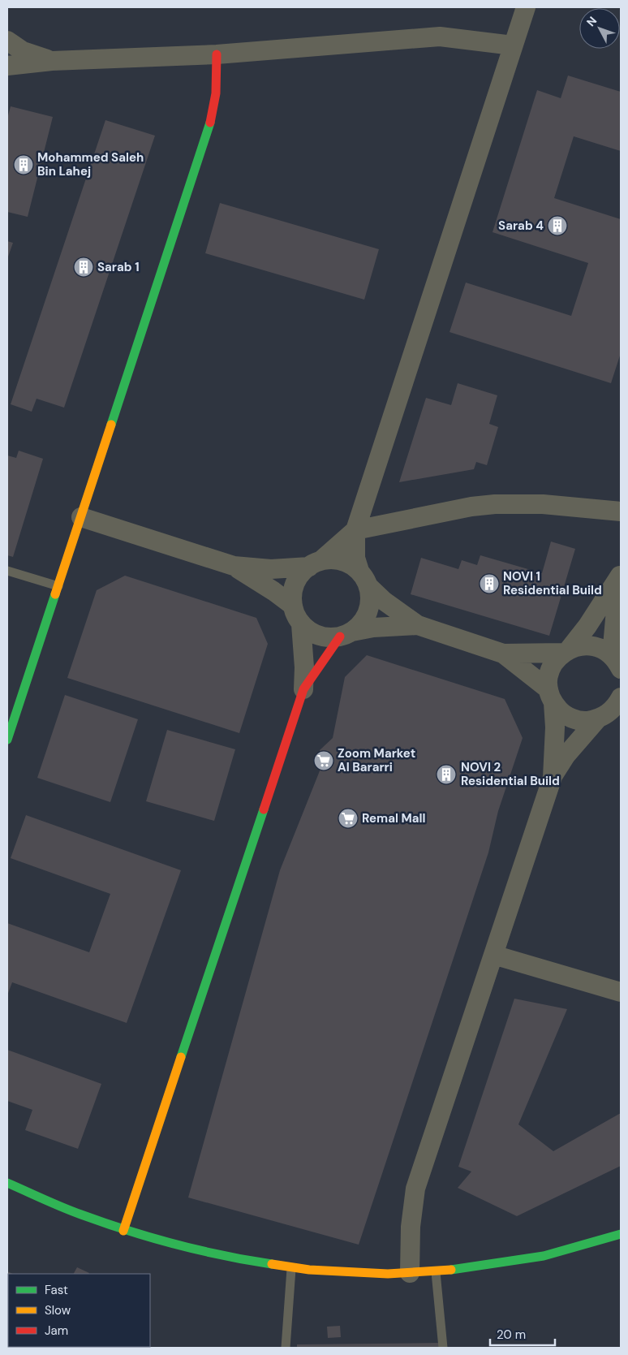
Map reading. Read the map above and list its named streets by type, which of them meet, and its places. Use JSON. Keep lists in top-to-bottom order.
{
  "places": {
    "building": [
      "Mohammed Saleh Bin Lahej",
      "Sarab 4",
      "Sarab 1",
      "NOVI 1 Residential Build",
      "NOVI 2 Residential Build"
    ],
    "supermarket": ["Zoom Market Al Bararri", "Remal Mall"]
  },
  "legend": ["Fast", "Slow", "Jam"],
  "scale_bar": "20 m",
  "north": "top left"
}
